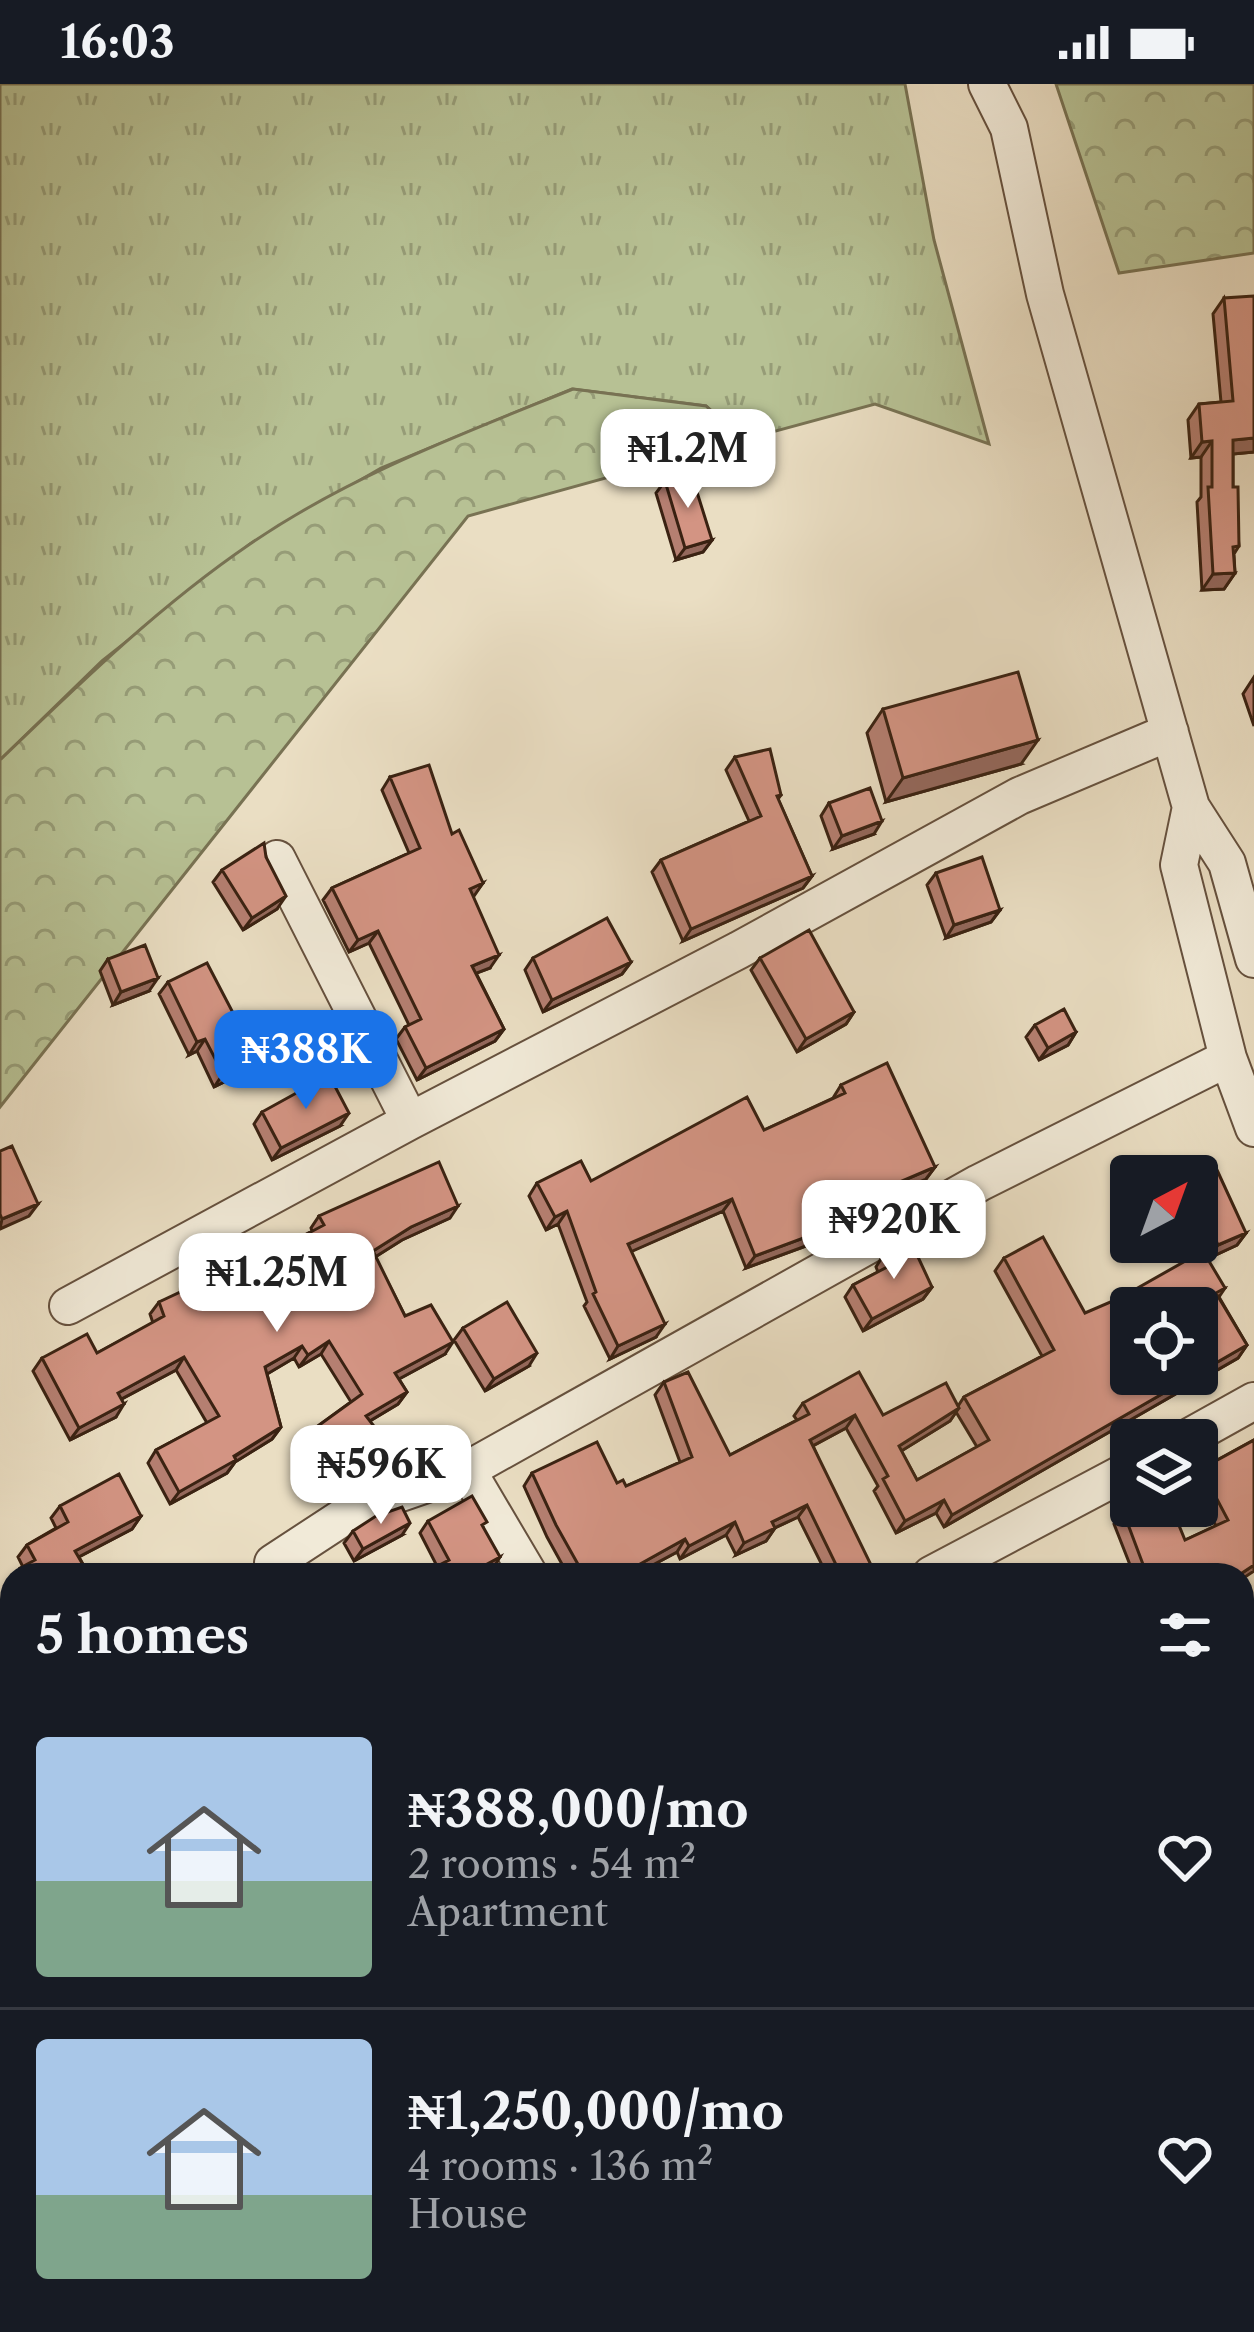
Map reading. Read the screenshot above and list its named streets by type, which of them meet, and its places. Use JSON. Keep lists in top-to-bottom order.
{
  "north": "top right",
  "page": {
    "status": "16:03",
    "price": [
      "₦1.2M",
      "₦388K",
      "₦920K",
      "₦1.25M",
      "₦596K"
    ],
    "heading": "5 homes",
    "list": [
      {
        "name": "₦388,000/mo",
        "note": "2 rooms · 54 m² · Apartment"
      },
      {
        "name": "₦1,250,000/mo",
        "note": "4 rooms · 136 m² · House"
      }
    ]
  }
}
